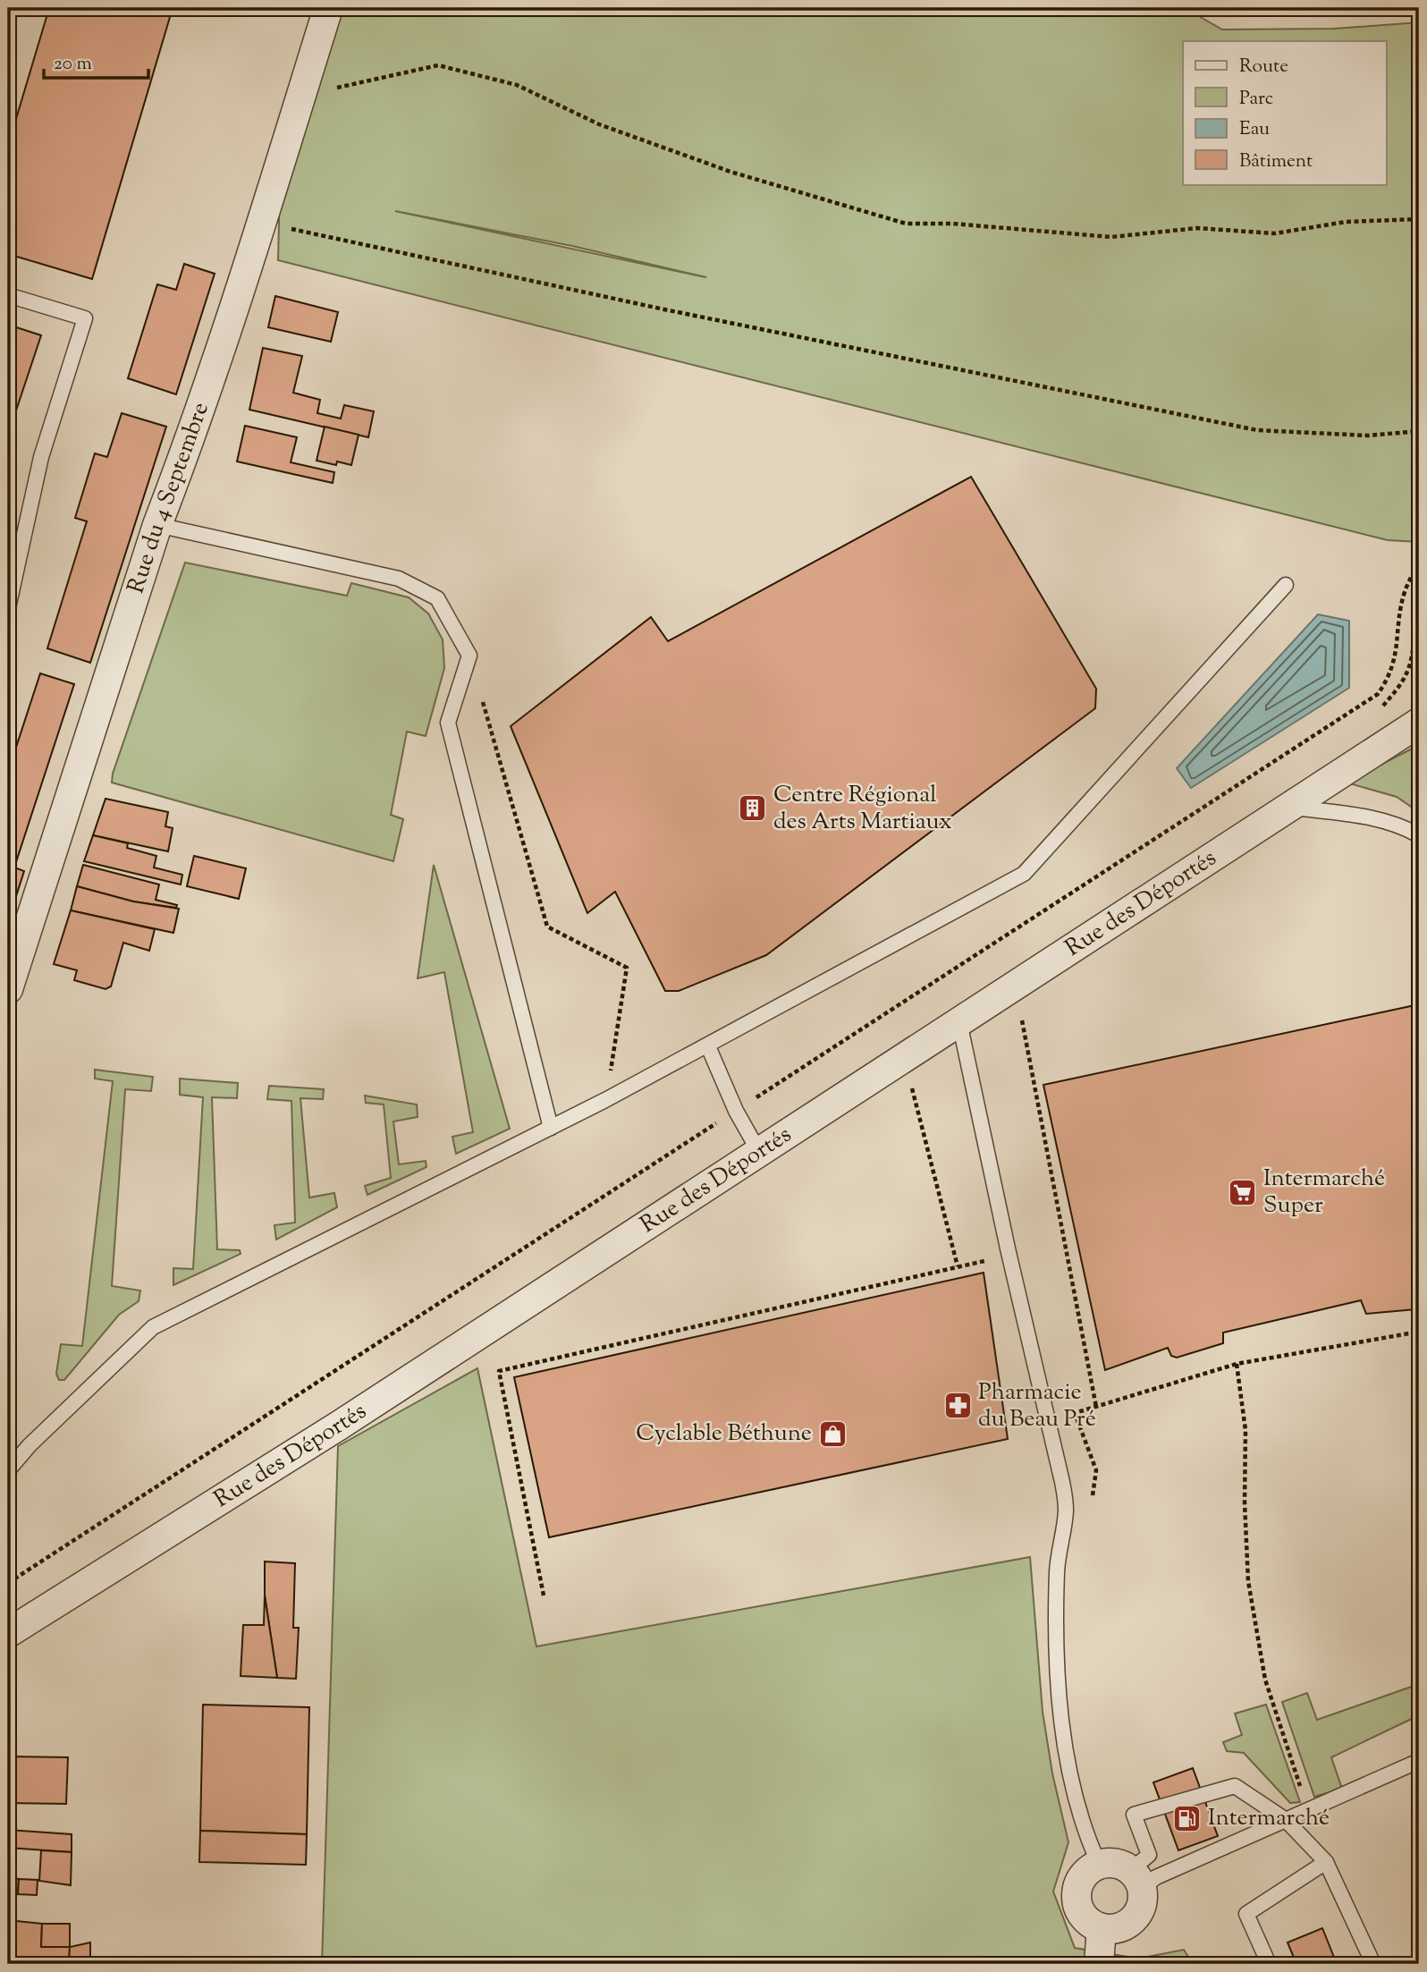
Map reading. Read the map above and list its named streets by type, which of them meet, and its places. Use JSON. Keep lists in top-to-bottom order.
{
  "streets": {
    "street": ["Rue du 4 Septembre", "Rue des Déportés"]
  },
  "places": {
    "building": ["Centre Régional des Arts Martiaux"],
    "supermarket": ["Intermarché Super"],
    "pharmacy": ["Pharmacie du Beau Pré"],
    "shop": ["Cyclable Béthune"],
    "fuel station": ["Intermarché"]
  },
  "legend": [
    "Route",
    "Parc",
    "Eau",
    "Bâtiment"
  ],
  "scale_bar": "20 m"
}
